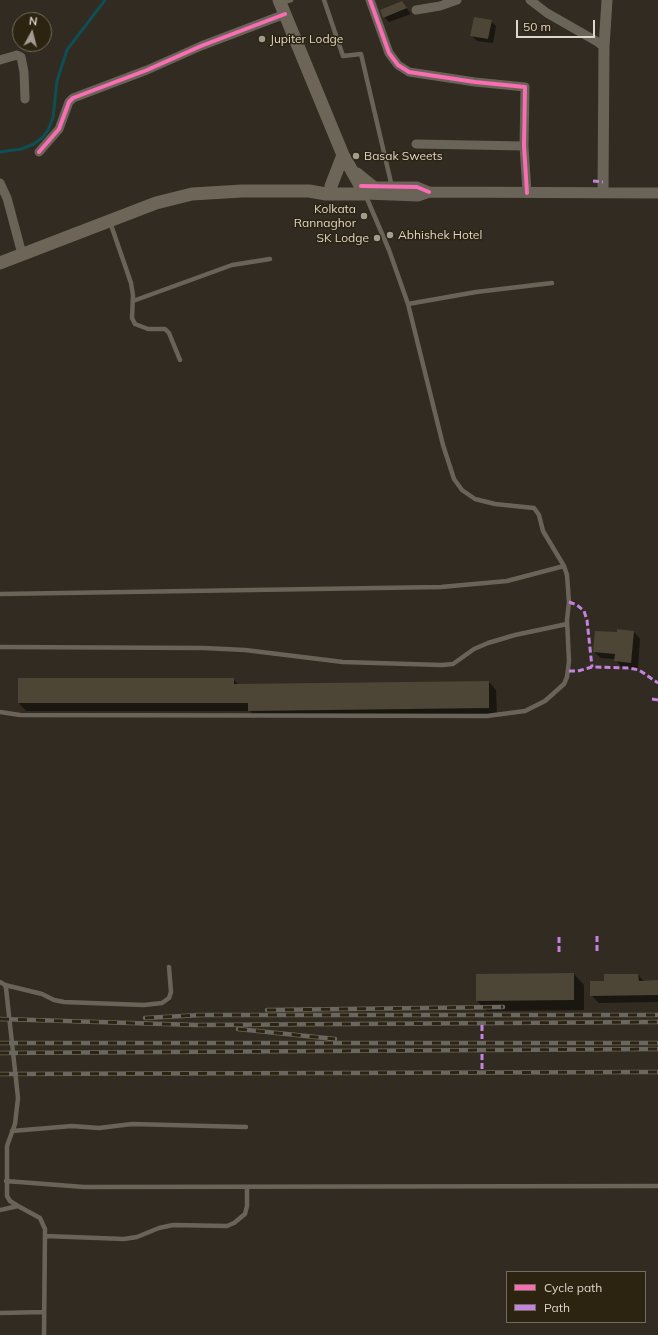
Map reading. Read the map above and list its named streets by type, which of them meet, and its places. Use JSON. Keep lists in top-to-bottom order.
{
  "places": [
    "Jupiter Lodge",
    "Basak Sweets",
    "Kolkata Rannaghor",
    "Abhishek Hotel",
    "SK Lodge"
  ],
  "legend": ["Cycle path", "Path"],
  "scale_bar": "50 m",
  "north": "top"
}
